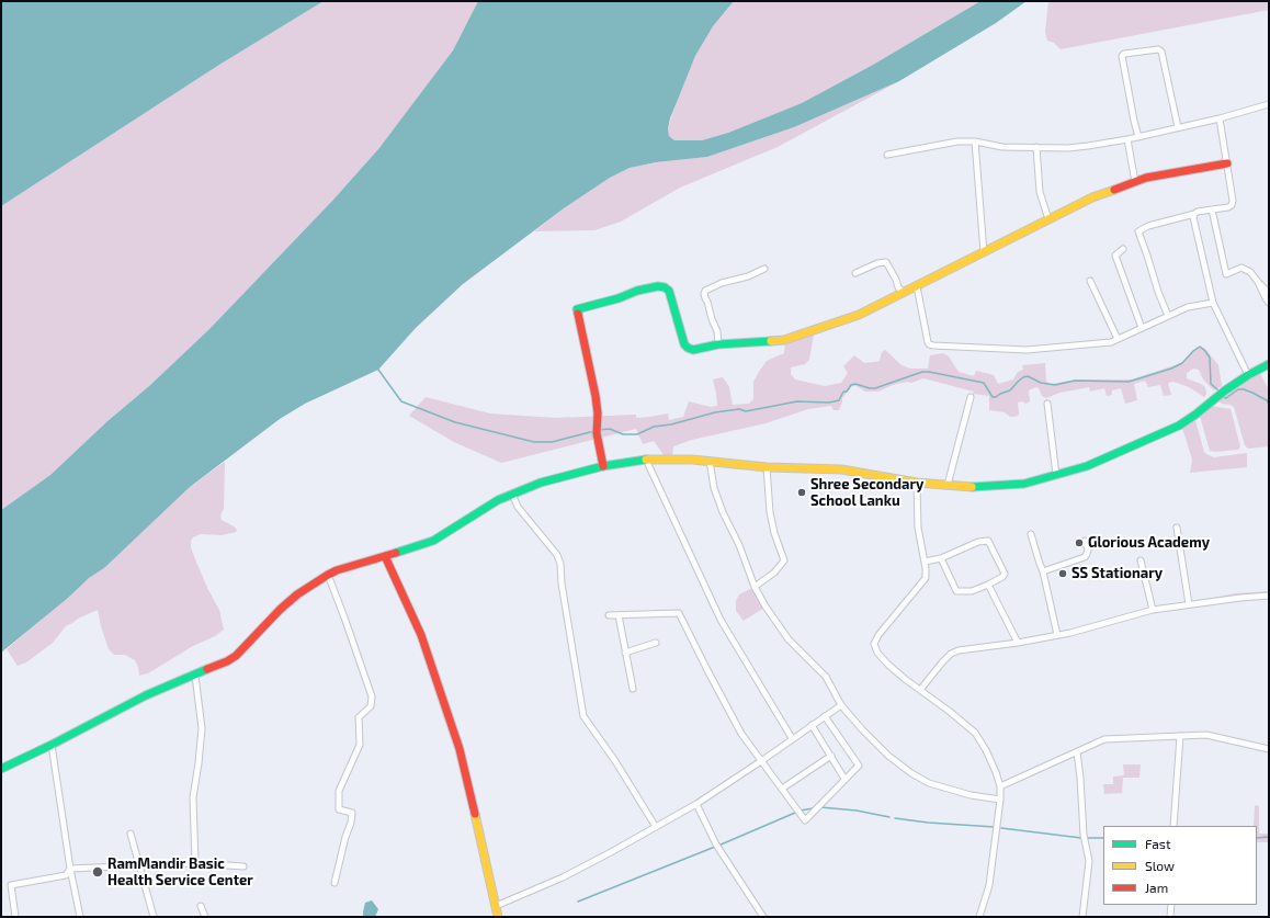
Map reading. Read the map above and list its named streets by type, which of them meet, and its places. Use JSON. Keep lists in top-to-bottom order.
{
  "places": [
    "Shree Secondary School Lanku",
    "Glorious Academy",
    "SS Stationary",
    "RamMandir Basic Health Service Center"
  ],
  "legend": ["Fast", "Slow", "Jam"]
}
